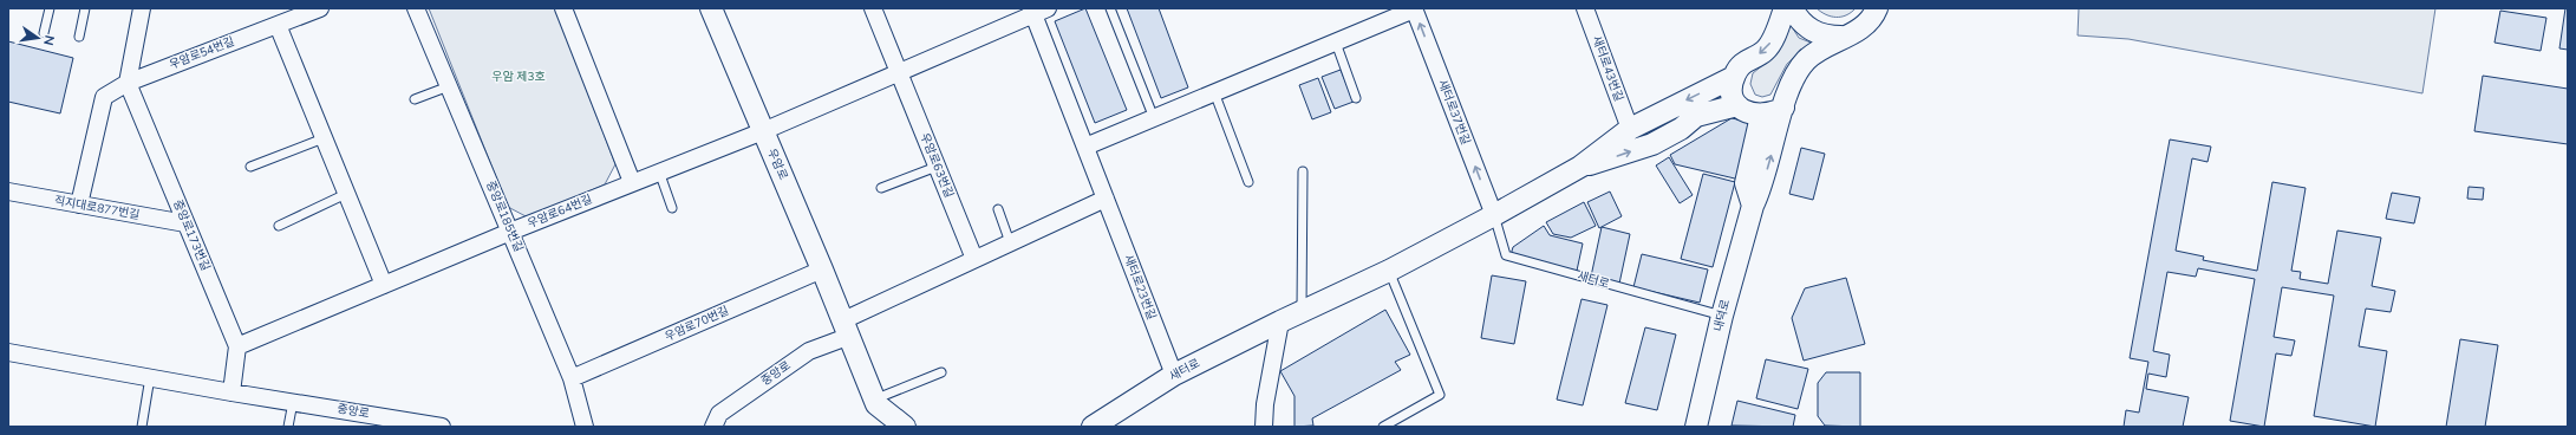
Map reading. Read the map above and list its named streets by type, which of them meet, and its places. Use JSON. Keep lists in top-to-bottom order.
{
  "streets": {
    "street": [
      "우암로54번길",
      "새터로43번길",
      "새터로37번길",
      "우암로",
      "우암로63번길",
      "직지대로877번길",
      "우암로64번길",
      "중앙로185번길",
      "중앙로173번길",
      "새터로",
      "새터로23번길",
      "내덕로",
      "우암로70번길",
      "중앙로"
    ]
  },
  "crossings": [
    ["우암로54번길", "직지대로877번길"],
    ["우암로54번길", "중앙로173번길"],
    ["새터로37번길", "새터로"],
    ["우암로", "우암로64번길"],
    ["우암로", "우암로70번길"],
    ["우암로", "중앙로"],
    ["직지대로877번길", "중앙로173번길"],
    ["우암로64번길", "중앙로185번길"],
    ["우암로64번길", "중앙로173번길"],
    ["중앙로185번길", "우암로70번길"],
    ["중앙로173번길", "중앙로"],
    ["새터로", "새터로23번길"],
    ["새터로", "내덕로"]
  ],
  "one_way": ["새터로37번길"],
  "parks": ["우암 제3호"],
  "north": "right"
}
